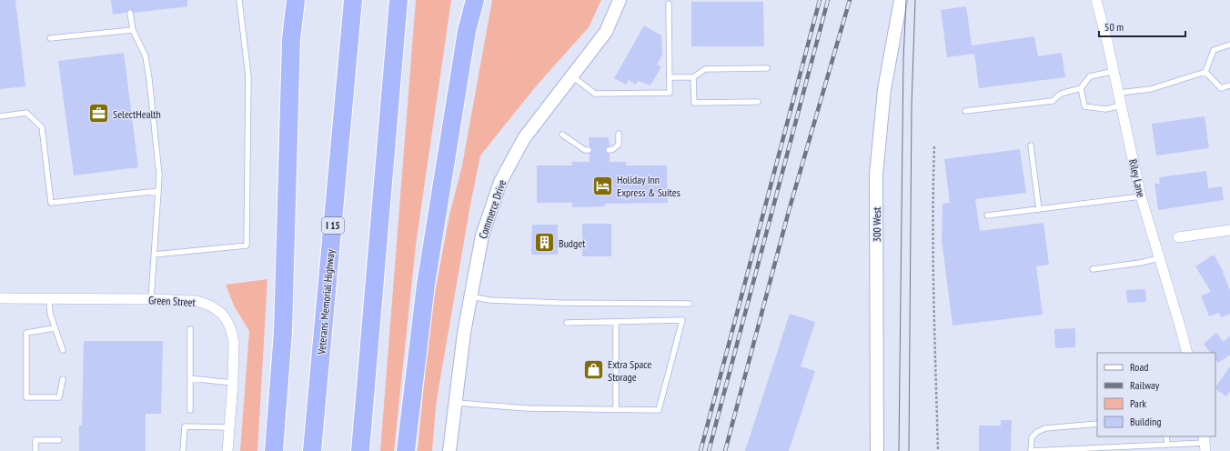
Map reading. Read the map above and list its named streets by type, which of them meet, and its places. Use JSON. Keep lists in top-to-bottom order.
{
  "streets": {
    "highway": ["I 15", "Veterans Memorial Highway"],
    "street": [
      "Riley Lane",
      "Commerce Drive",
      "300 West",
      "Green Street"
    ]
  },
  "places": {
    "office": ["SelectHealth"],
    "hotel": ["Holiday Inn Express & Suites"],
    "building": ["Budget"],
    "shop": ["Extra Space Storage"]
  },
  "legend": [
    "Road",
    "Railway",
    "Park",
    "Building"
  ],
  "scale_bar": "50 m"
}
